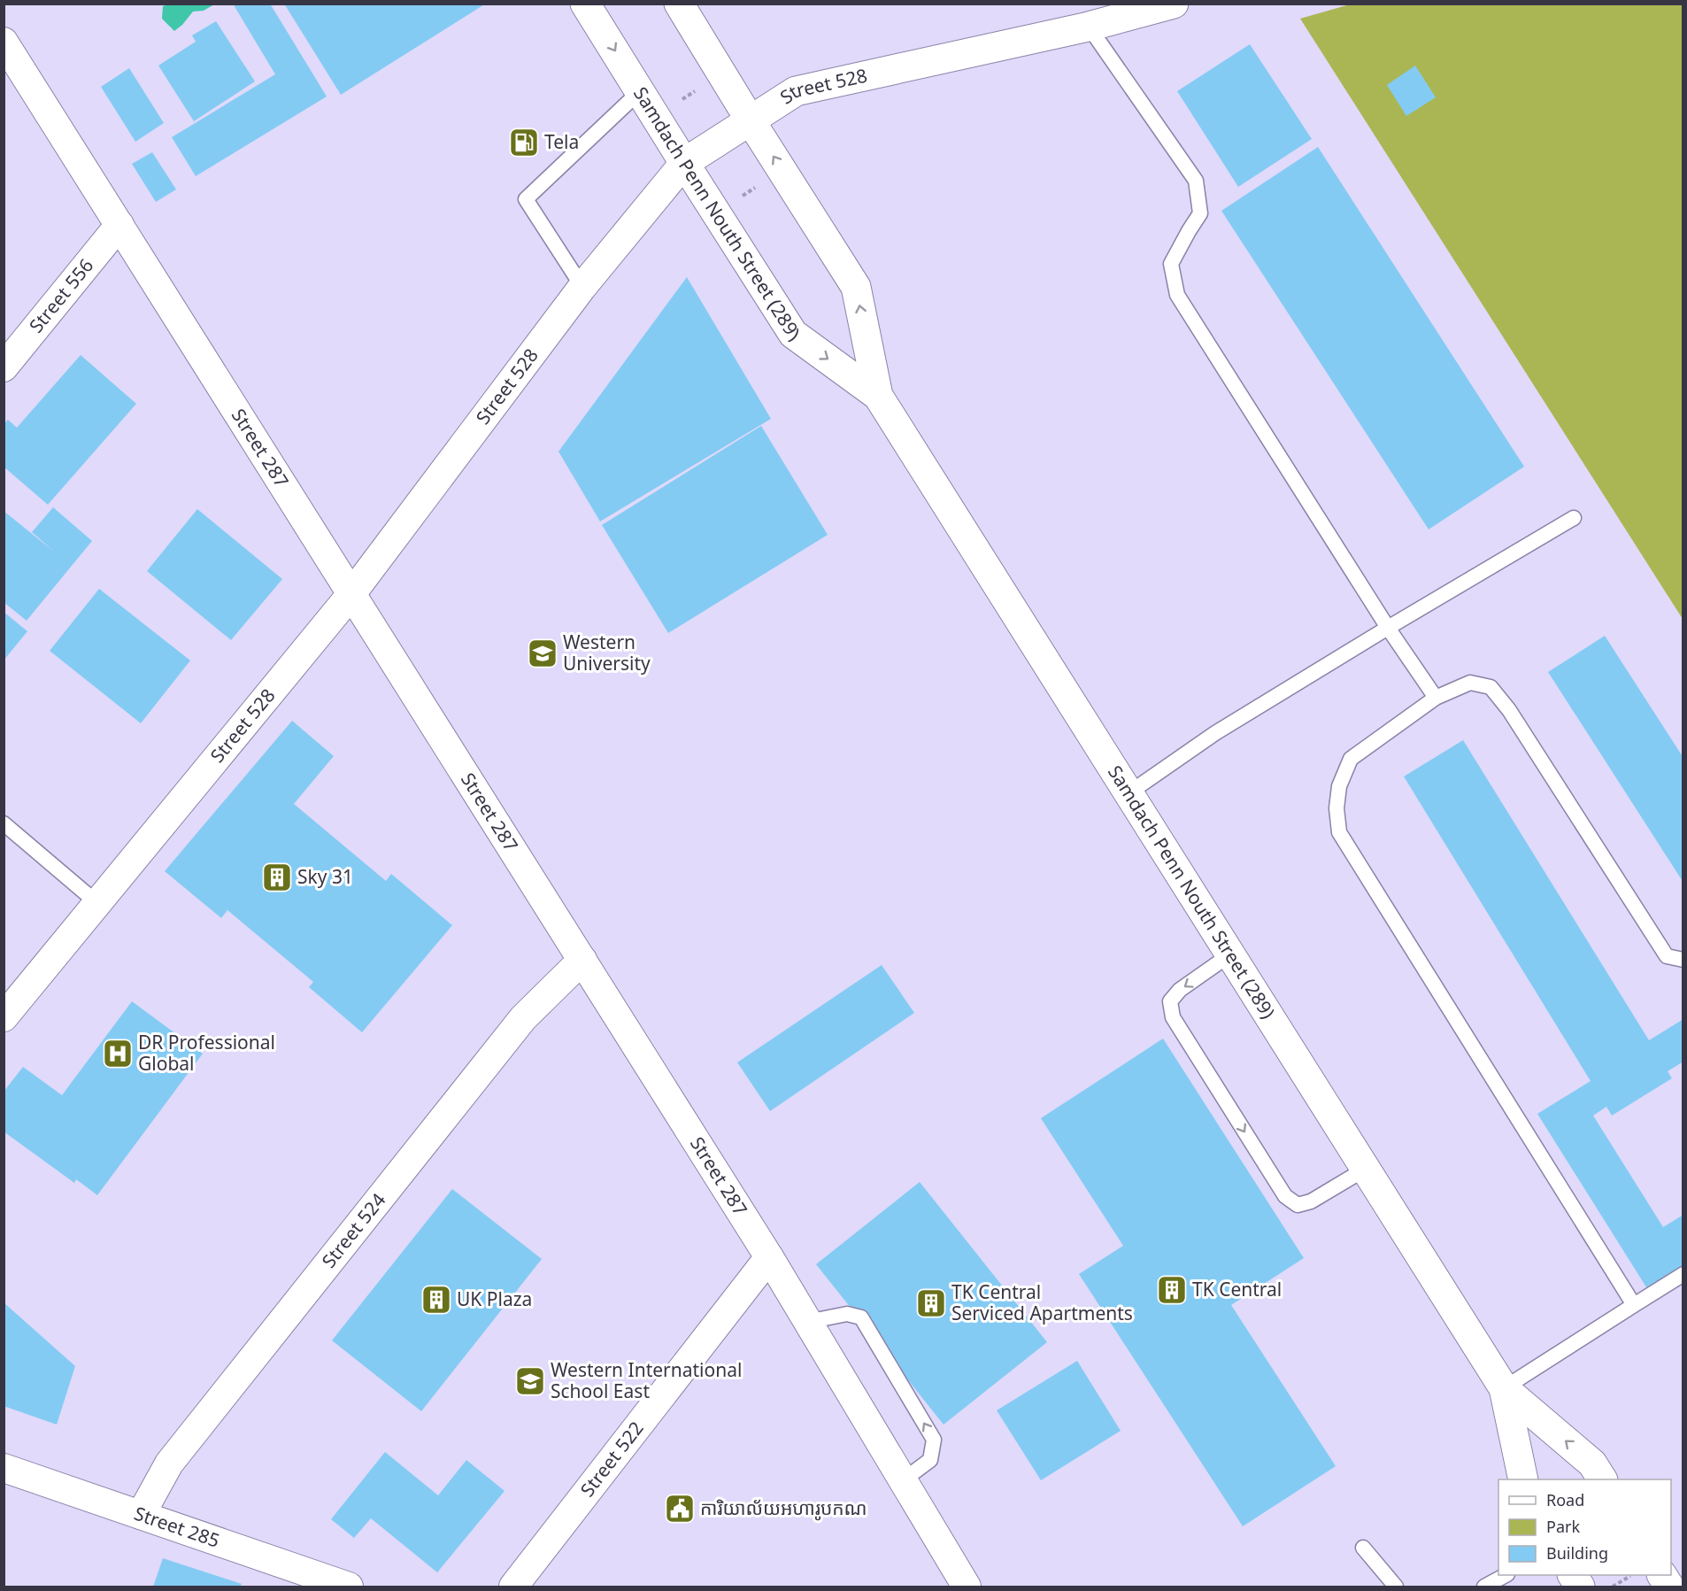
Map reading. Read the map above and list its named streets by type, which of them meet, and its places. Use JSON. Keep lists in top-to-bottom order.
{
  "streets": {
    "main road": ["Street 528", "Samdach Penn Nouth Street (289)"],
    "street": [
      "Street 556",
      "Street 287",
      "Street 524",
      "Street 522",
      "Street 285"
    ]
  },
  "crossings": [
    ["Street 528", "Samdach Penn Nouth Street (289)"],
    ["Street 528", "Street 287"],
    ["Street 556", "Street 287"],
    ["Street 287", "Street 524"],
    ["Street 287", "Street 522"],
    ["Street 524", "Street 285"]
  ],
  "places": {
    "fuel station": ["Tela"],
    "school or university": ["Western University", "Western International School East"],
    "building": [
      "Sky 31",
      "TK Central",
      "UK Plaza",
      "TK Central Serviced Apartments"
    ],
    "hospital": ["DR Professional Global"],
    "public building": ["ការិយាល័យអហារូបកណ"]
  },
  "legend": ["Road", "Park", "Building"]
}
